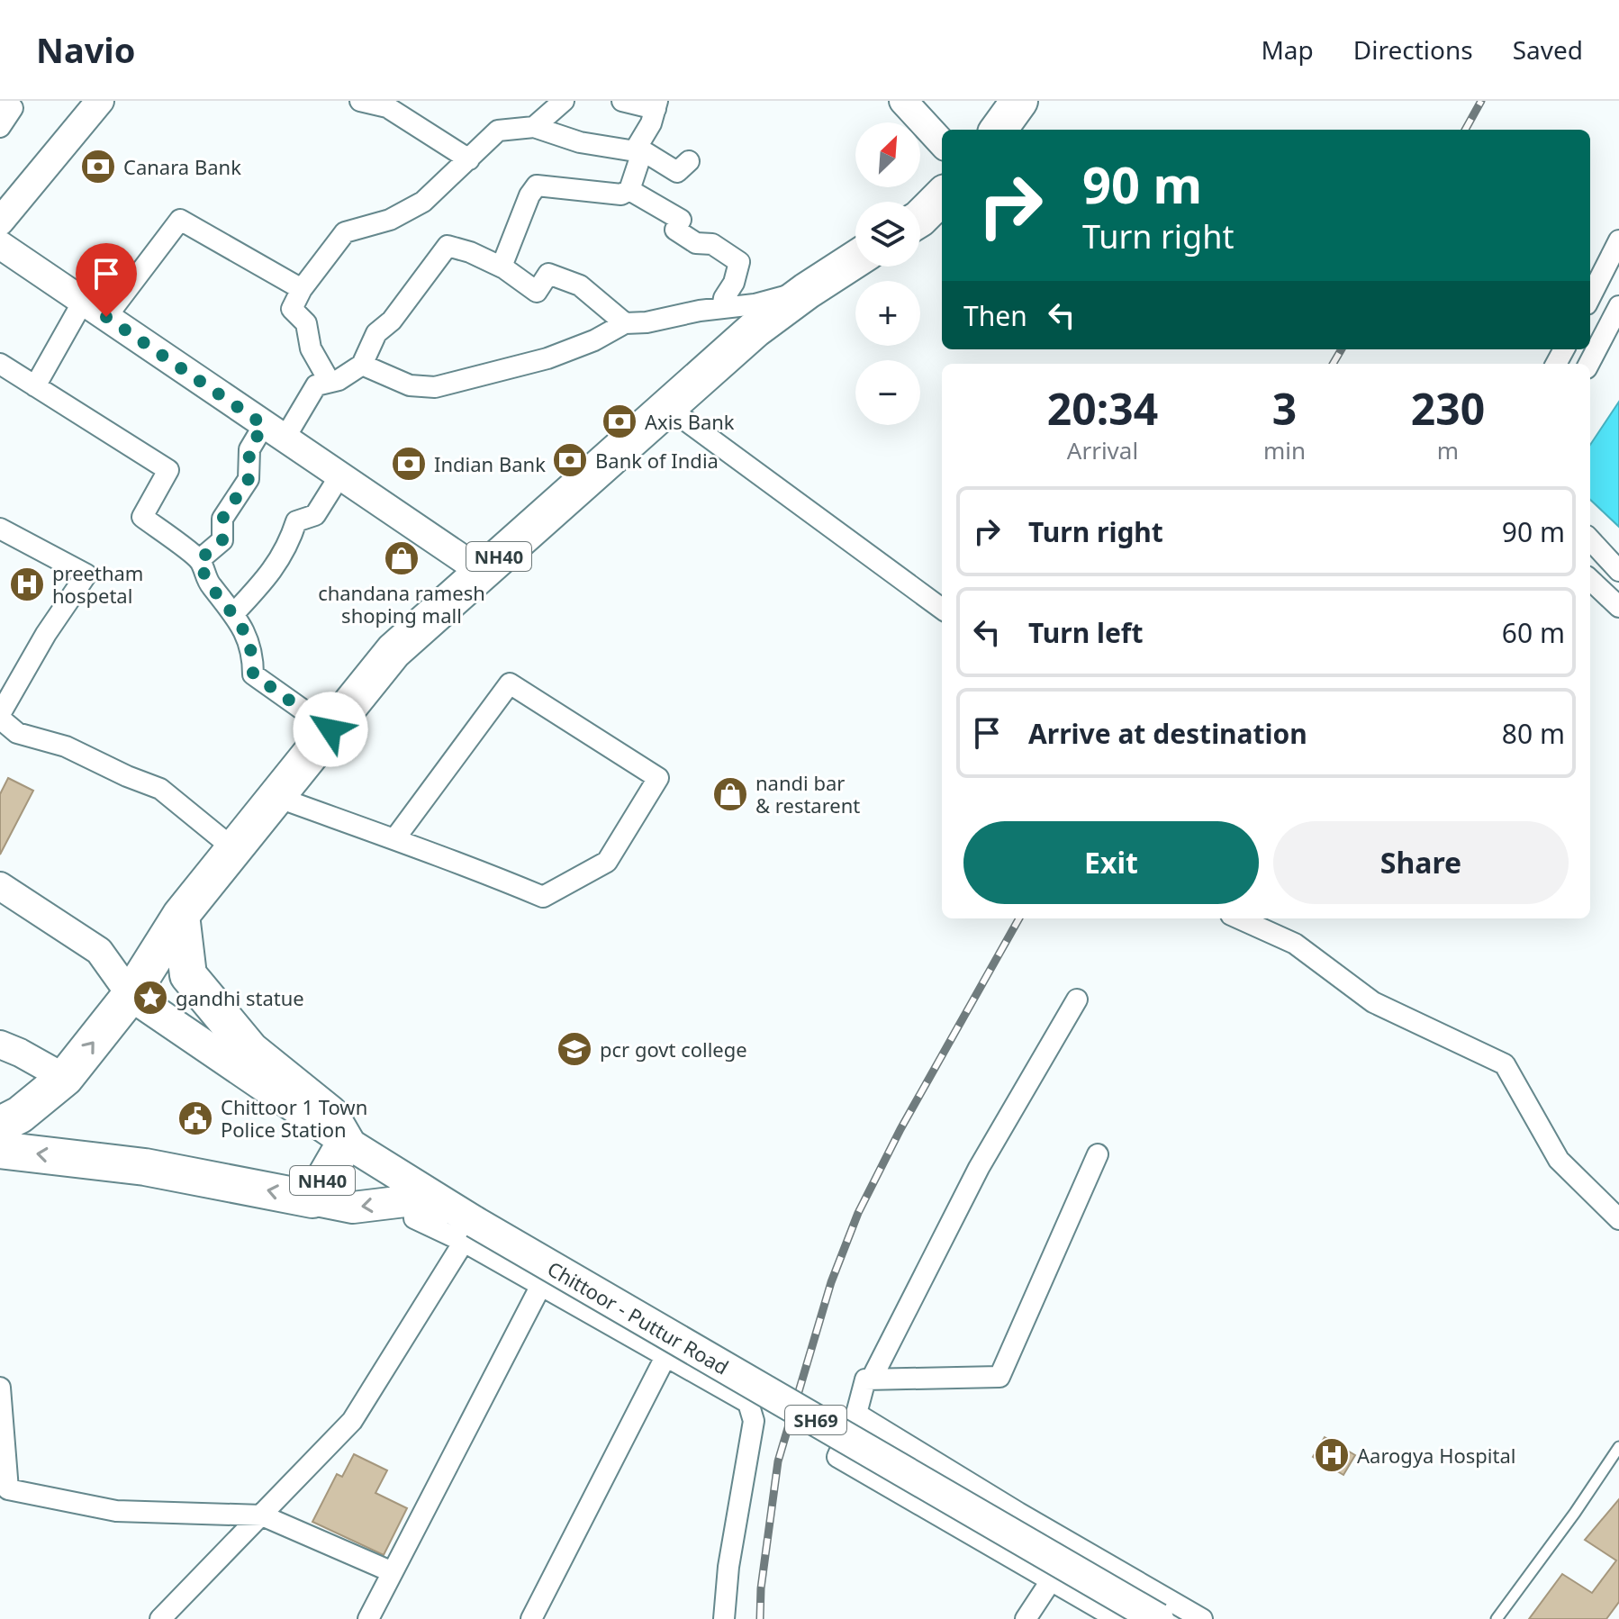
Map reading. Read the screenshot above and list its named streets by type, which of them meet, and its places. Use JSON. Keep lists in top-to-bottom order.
{
  "streets": {
    "highway": ["NH40"],
    "main road": ["Chittoor - Puttur Road", "SH69"]
  },
  "crossings": [
    ["NH40", "Chittoor - Puttur Road"]
  ],
  "places": {
    "bank": [
      "Canara Bank",
      "Axis Bank",
      "Bank of India",
      "Indian Bank"
    ],
    "shop": ["chandana ramesh shoping mall", "nandi bar & restarent"],
    "hospital": ["preetham hospetal", "Aarogya Hospital"],
    "place": ["gandhi statue"],
    "school or university": ["pcr govt college"],
    "public building": ["Chittoor 1 Town Police Station"]
  },
  "north": "top right",
  "page": {
    "header": "Navio",
    "nav": ["Map", "Directions", "Saved"],
    "map_buttons": ["+", "−"],
    "turn": ["90 m", "Turn right"],
    "then": "Then",
    "eta": [
      "20:34",
      "Arrival",
      "3",
      "min",
      "230",
      "m"
    ],
    "list": [
      {
        "name": "Turn right",
        "value": "90 m"
      },
      {
        "name": "Turn left",
        "value": "60 m"
      },
      {
        "name": "Arrive at destination",
        "value": "80 m"
      }
    ],
    "buttons": ["Exit", "Share"]
  }
}
